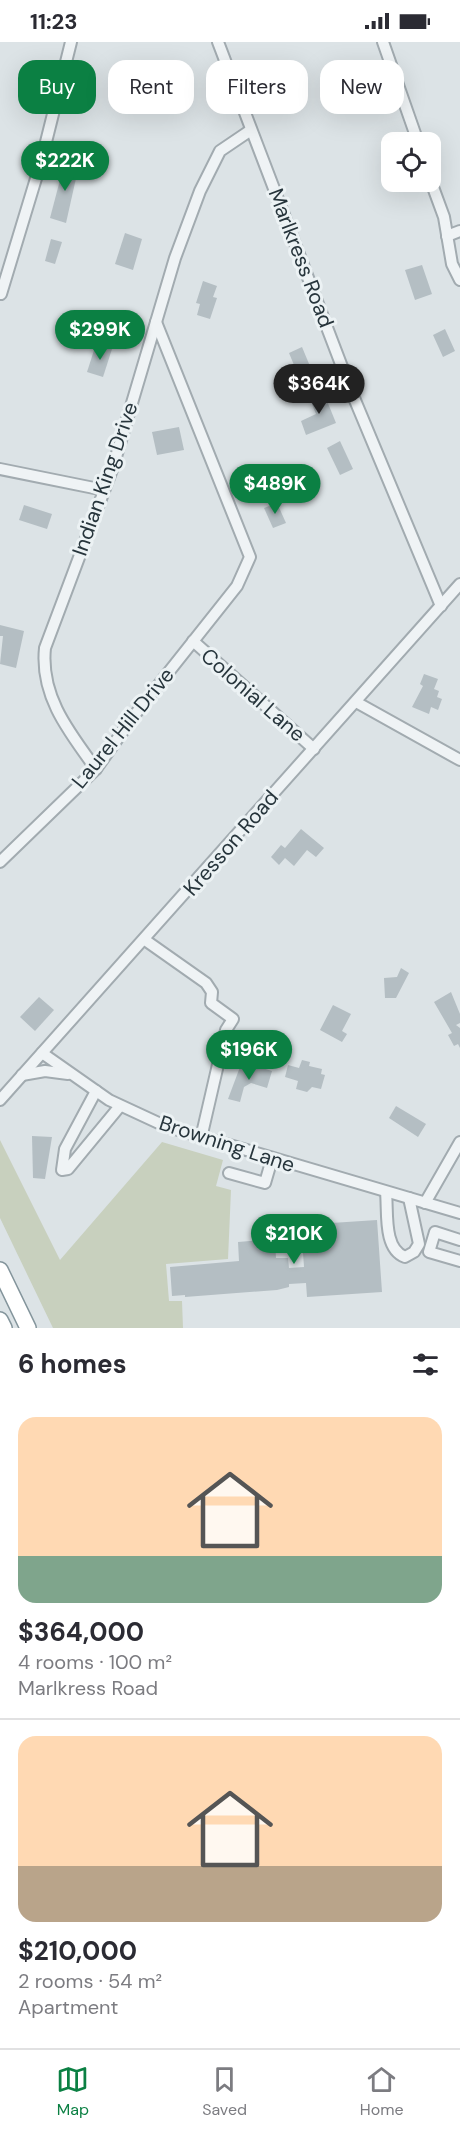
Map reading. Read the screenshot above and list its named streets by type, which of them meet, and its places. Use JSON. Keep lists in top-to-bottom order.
{
  "streets": {
    "street": [
      "Marlkress Road",
      "Indian King Drive",
      "Colonial Lane",
      "Laurel Hill Drive",
      "Kresson Road",
      "Browning Lane"
    ]
  },
  "crossings": [
    ["Marlkress Road", "Indian King Drive"],
    ["Marlkress Road", "Kresson Road"],
    ["Indian King Drive", "Laurel Hill Drive"],
    ["Colonial Lane", "Laurel Hill Drive"],
    ["Colonial Lane", "Kresson Road"],
    ["Kresson Road", "Browning Lane"]
  ],
  "page": {
    "status": "11:23",
    "chip": [
      "Buy",
      "Rent",
      "Filters",
      "New"
    ],
    "price": [
      "$222K",
      "$299K",
      "$364K",
      "$489K",
      "$196K",
      "$210K"
    ],
    "heading": "6 homes",
    "list": [
      {
        "name": "$364,000",
        "note": "4 rooms · 100 m² · Marlkress Road"
      },
      {
        "name": "$210,000",
        "note": "2 rooms · 54 m² · Apartment"
      }
    ],
    "tabs": ["Map", "Saved", "Home"]
  }
}
